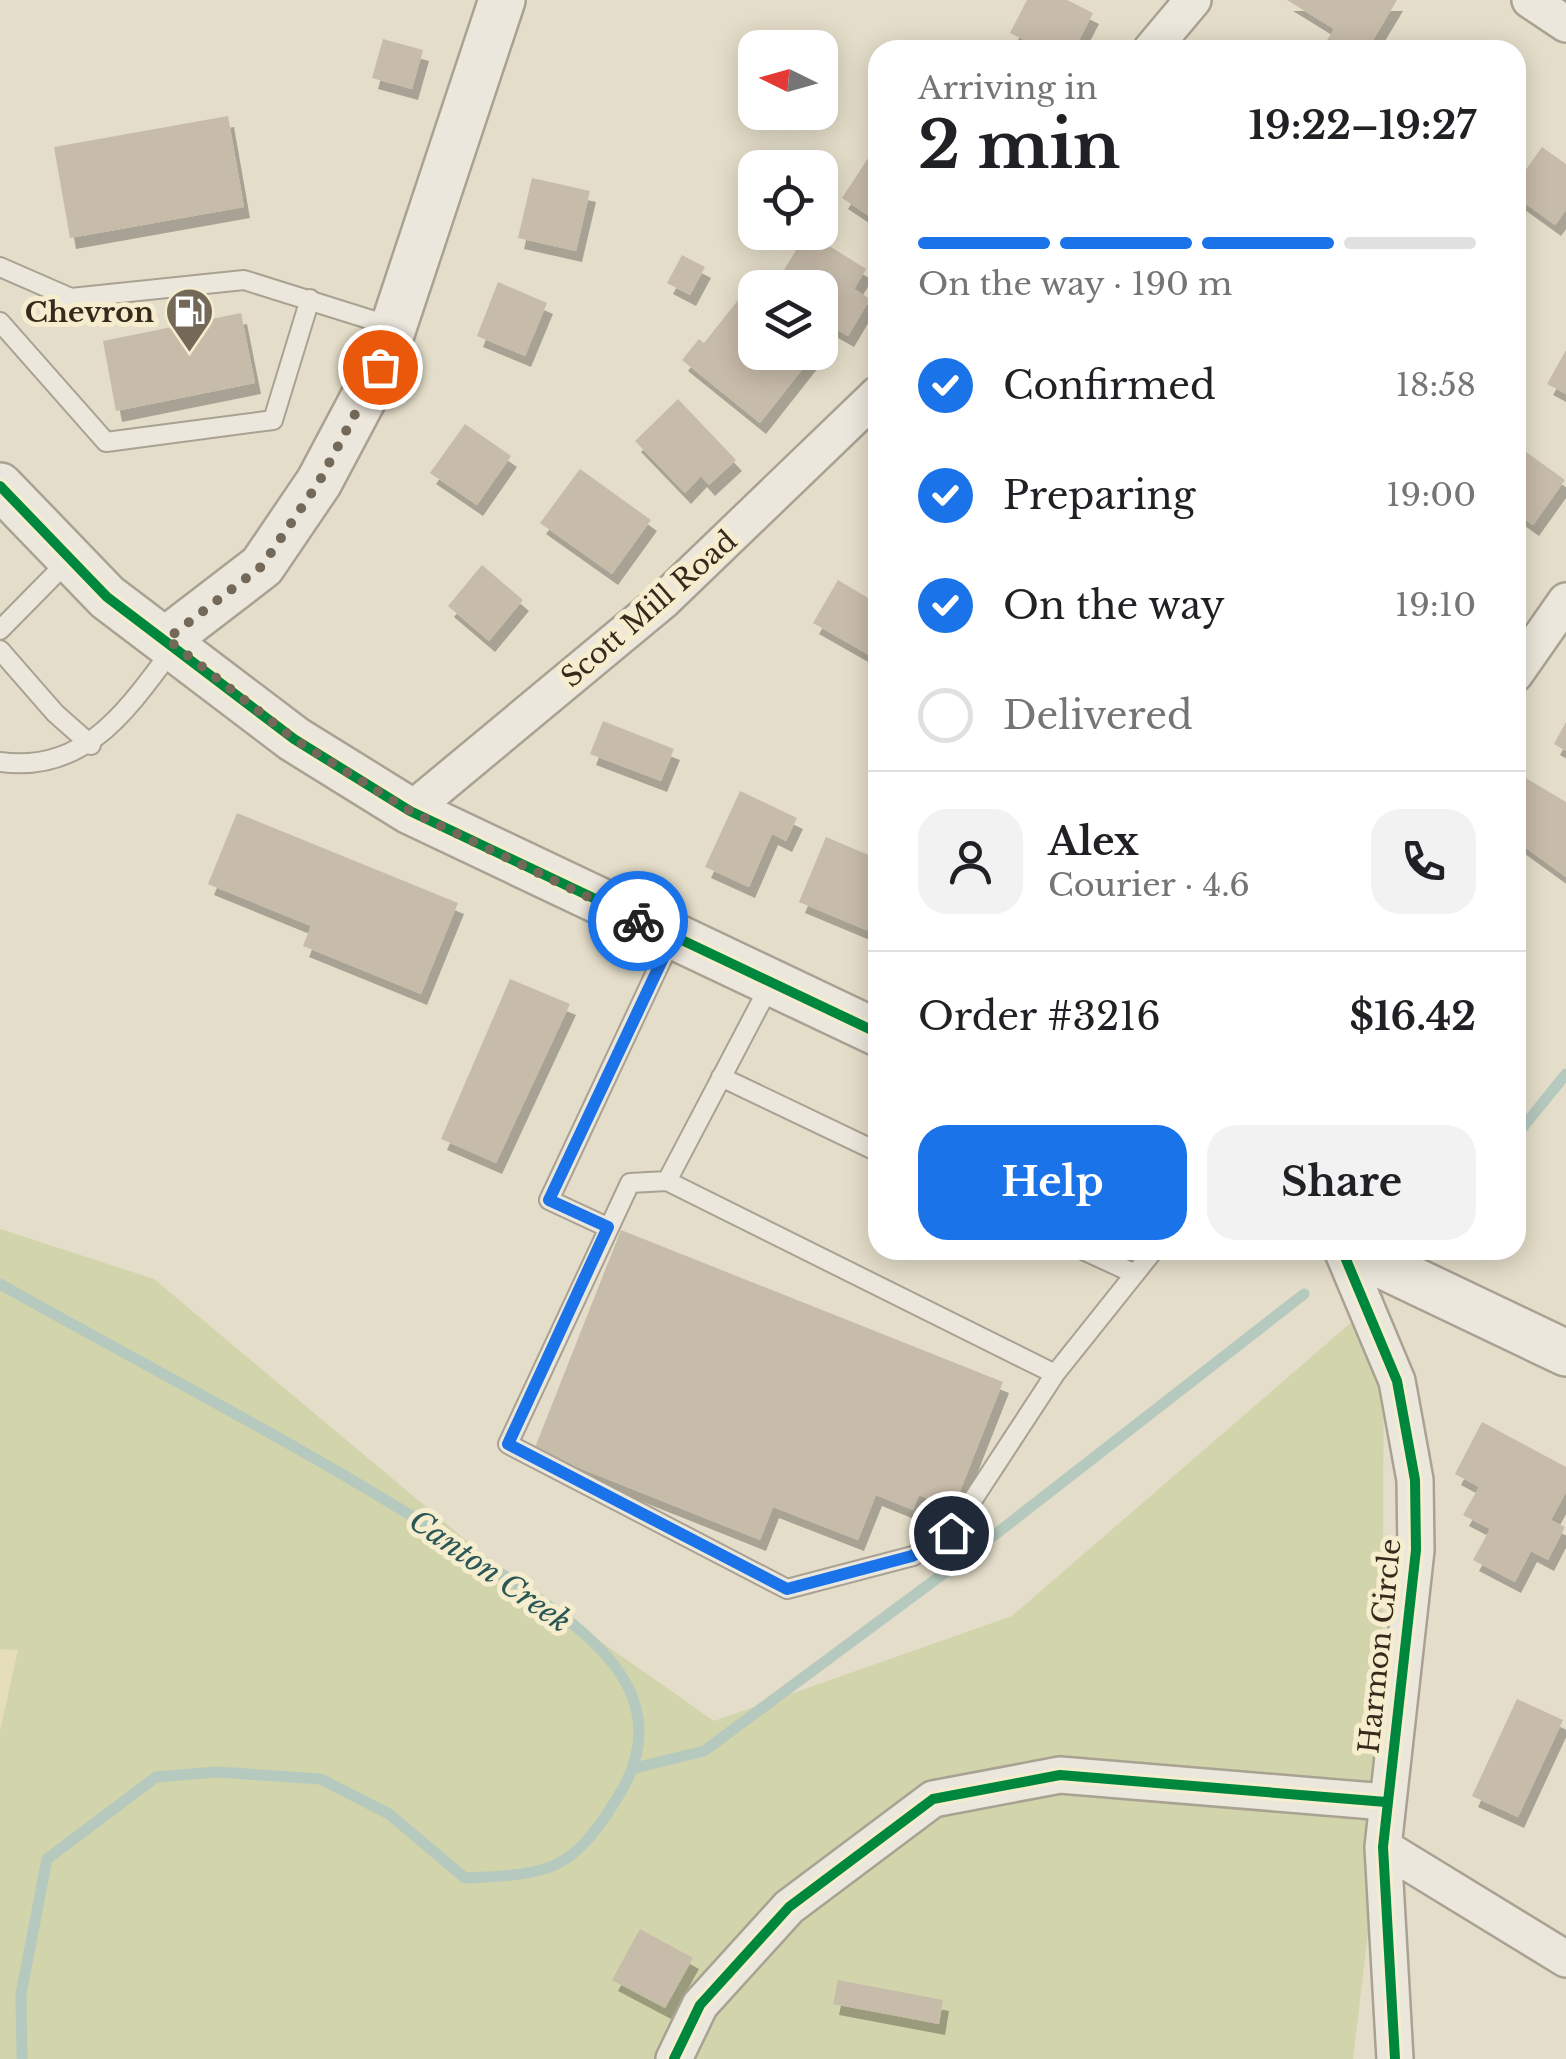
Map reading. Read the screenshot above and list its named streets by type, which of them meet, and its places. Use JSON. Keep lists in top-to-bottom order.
{
  "streets": {
    "street": ["Scott Mill Road", "Harmon Circle"]
  },
  "water": ["Canton Creek"],
  "places": {
    "fuel station": ["Chevron"]
  },
  "north": "left",
  "page": {
    "heading": ["2 min", "Arriving in", "19:22–19:27"],
    "panel": [
      "Alex",
      "Courier · 4.6",
      "Order #3216",
      "$16.42"
    ],
    "bar": "On the way · 190 m",
    "list": [
      ["Confirmed", "18:58"],
      ["Preparing", "19:00"],
      ["On the way", "19:10"],
      "Delivered"
    ],
    "buttons": ["Help", "Share"]
  }
}
